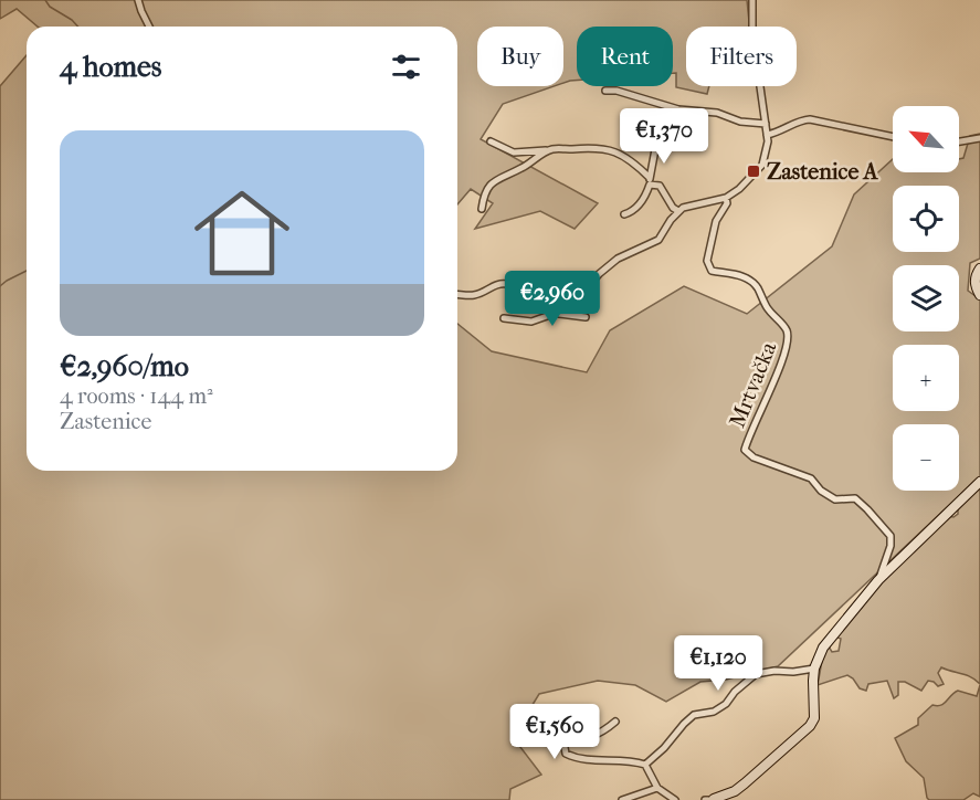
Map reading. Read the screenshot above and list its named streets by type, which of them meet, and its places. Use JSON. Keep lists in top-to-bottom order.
{
  "streets": {
    "street": ["Mrtvačka"]
  },
  "places": {
    "transit": ["Zastenice A"]
  },
  "north": "top left",
  "page": {
    "chip": ["Buy", "Rent", "Filters"],
    "heading": "4 homes",
    "map_buttons": ["+", "−"],
    "list": [
      {
        "name": "€2,960/mo",
        "note": "4 rooms · 144 m² · Zastenice"
      }
    ],
    "price": [
      "€1,370",
      "€2,960",
      "€1,120",
      "€1,560"
    ]
  }
}
